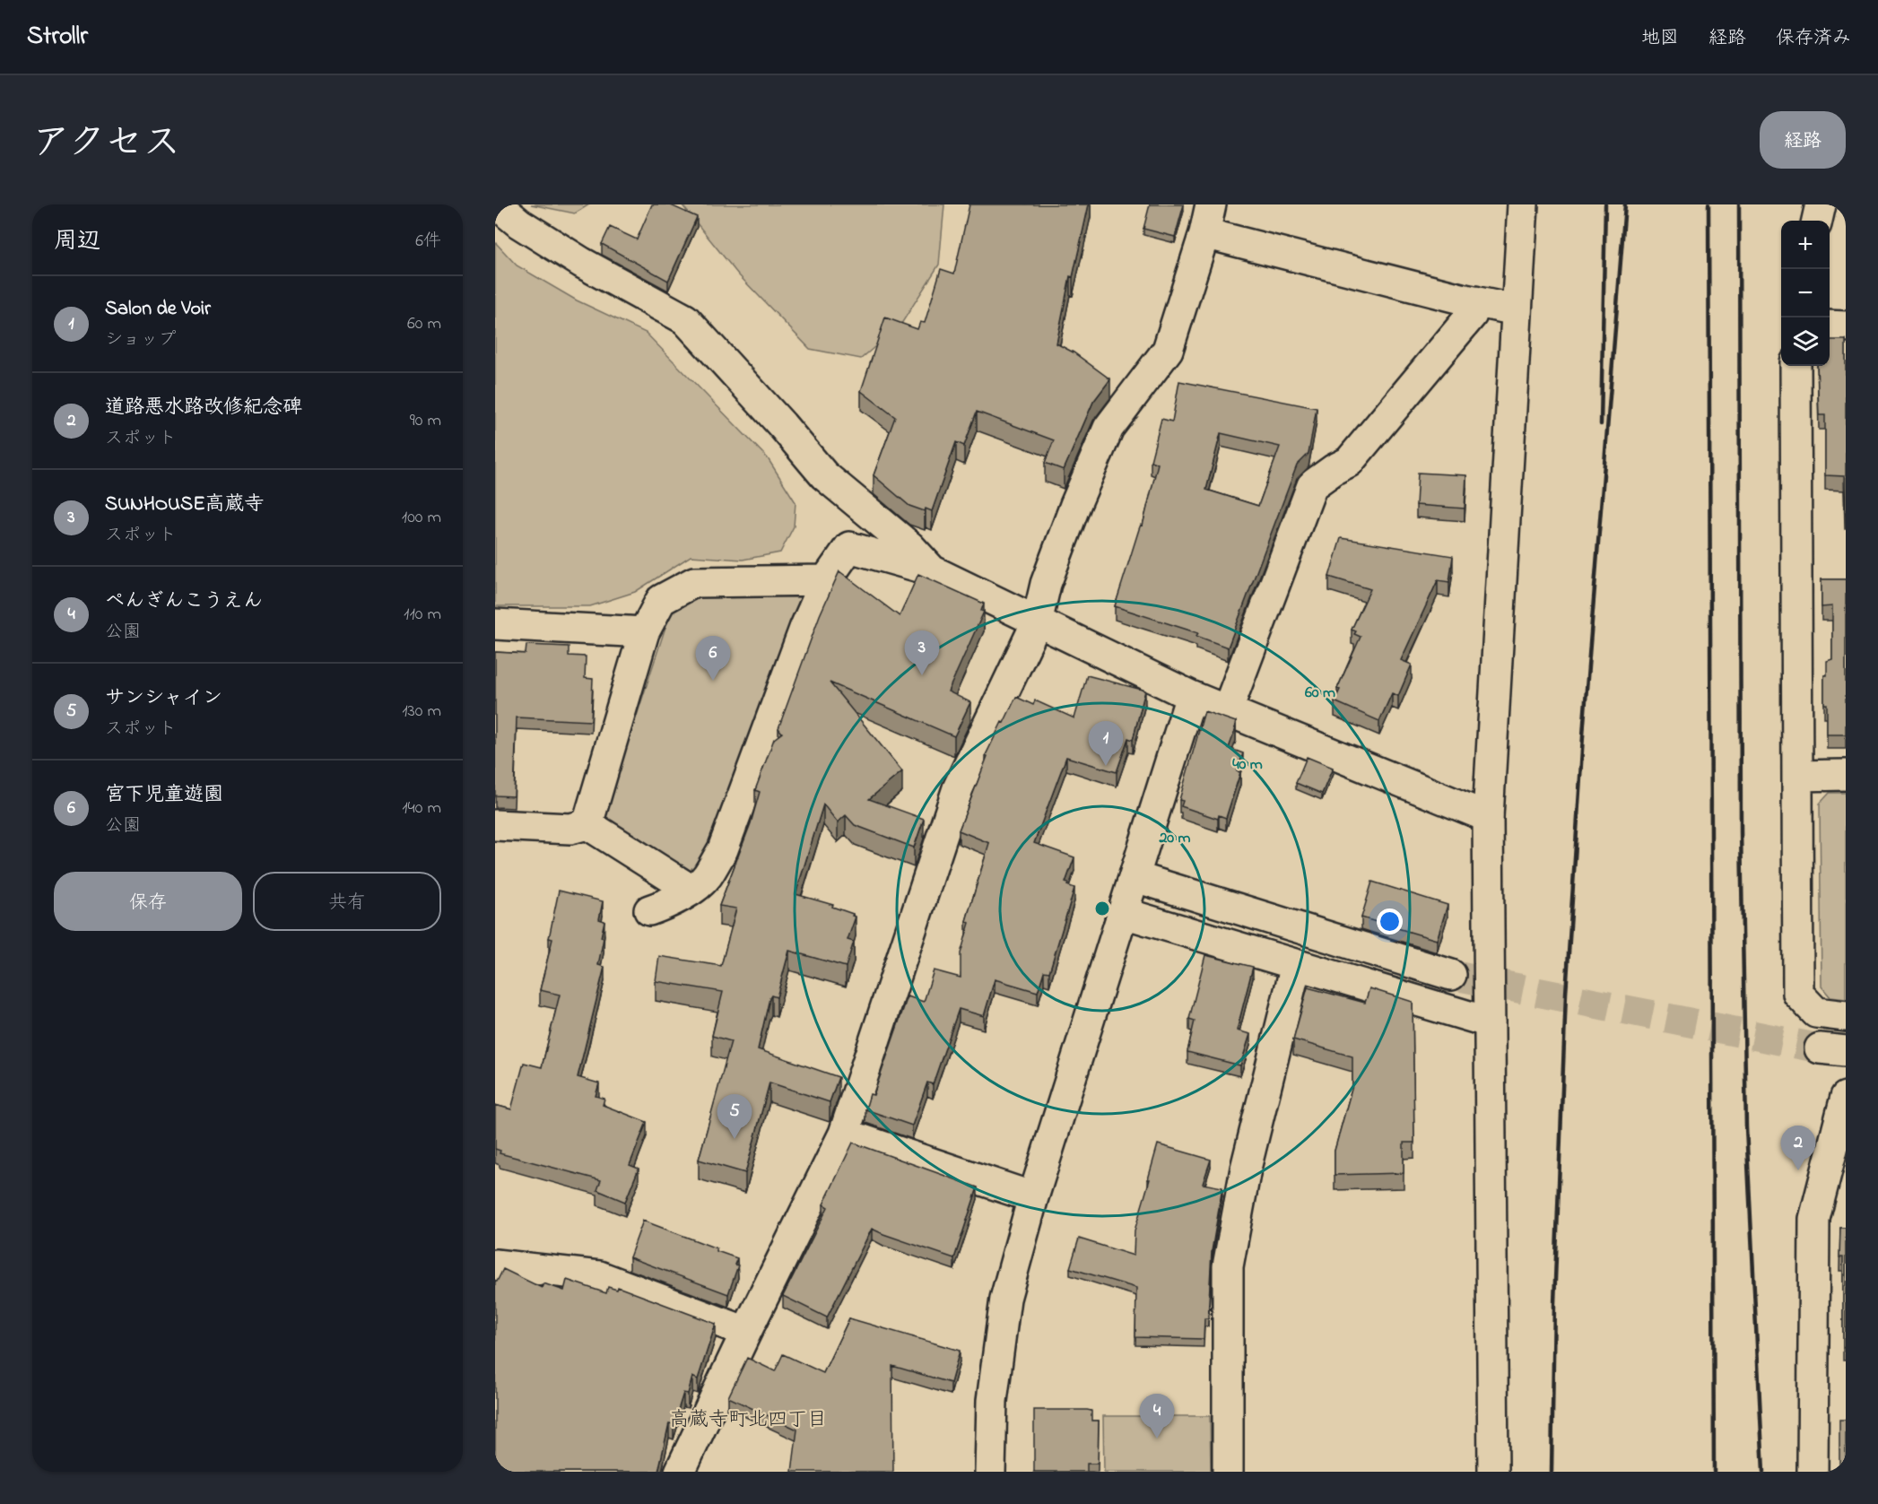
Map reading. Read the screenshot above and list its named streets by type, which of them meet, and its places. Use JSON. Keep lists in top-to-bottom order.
{
  "districts": ["高蔵寺町北四丁目"],
  "page": {
    "header": "Strollr",
    "nav": ["地図", "経路", "保存済み"],
    "title": "アクセス",
    "buttons": [
      "経路",
      ["保存", "共有"]
    ],
    "heading": ["周辺", "6件"],
    "map_buttons": ["+", "−"],
    "list": [
      {
        "mark": "1",
        "name": "Salon de Voir",
        "note": "ショップ",
        "value": "60 m"
      },
      {
        "mark": "2",
        "name": "道路悪水路改修紀念碑",
        "note": "スポット",
        "value": "90 m"
      },
      {
        "mark": "3",
        "name": "SUNHOUSE高蔵寺",
        "note": "スポット",
        "value": "100 m"
      },
      {
        "mark": "4",
        "name": "ぺんぎんこうえん",
        "note": "公園",
        "value": "110 m"
      },
      {
        "mark": "5",
        "name": "サンシャイン",
        "note": "スポット",
        "value": "130 m"
      },
      {
        "mark": "6",
        "name": "宮下児童遊園",
        "note": "公園",
        "value": "140 m"
      }
    ],
    "pins": [
      "3",
      "6",
      "1",
      "5",
      "2",
      "4"
    ]
  },
  "rings": ["60 m", "40 m", "20 m"]
}
